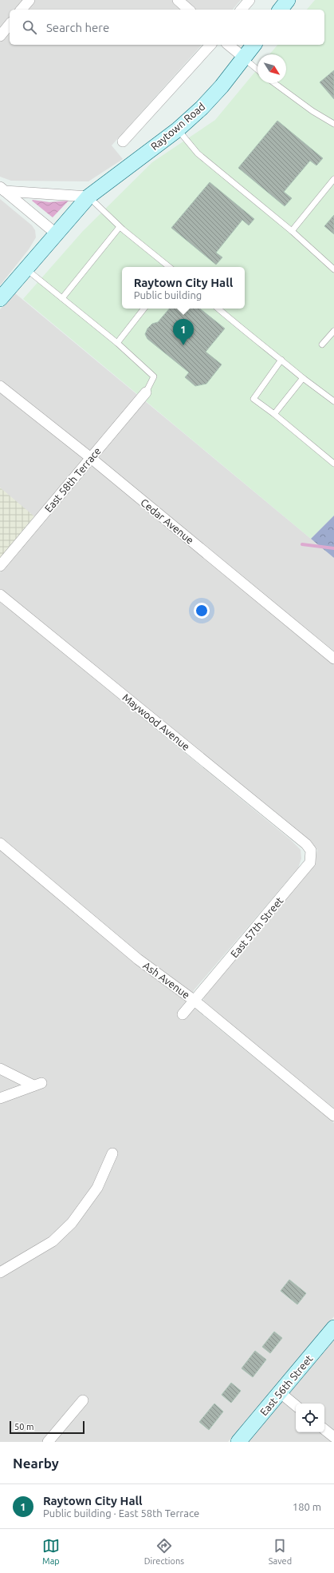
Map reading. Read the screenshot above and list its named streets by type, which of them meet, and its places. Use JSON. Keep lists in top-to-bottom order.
{
  "streets": {
    "street": [
      "Raytown Road",
      "East 58th Terrace",
      "Cedar Avenue",
      "Maywood Avenue",
      "East 57th Street",
      "Ash Avenue",
      "East 56th Street"
    ]
  },
  "crossings": [
    ["East 58th Terrace", "Cedar Avenue"],
    ["Maywood Avenue", "East 57th Street"],
    ["East 57th Street", "Ash Avenue"]
  ],
  "scale_bar": "50 m",
  "north": "bottom right",
  "page": {
    "search": "Search here",
    "popup": ["Raytown City Hall", "Public building"],
    "pins": "1",
    "scale": "50 m",
    "heading": "Nearby",
    "list": [
      {
        "mark": "1",
        "name": "Raytown City Hall",
        "note": "Public building · East 58th Terrace",
        "value": "180 m"
      }
    ],
    "nav": ["Map", "Directions", "Saved"]
  }
}
